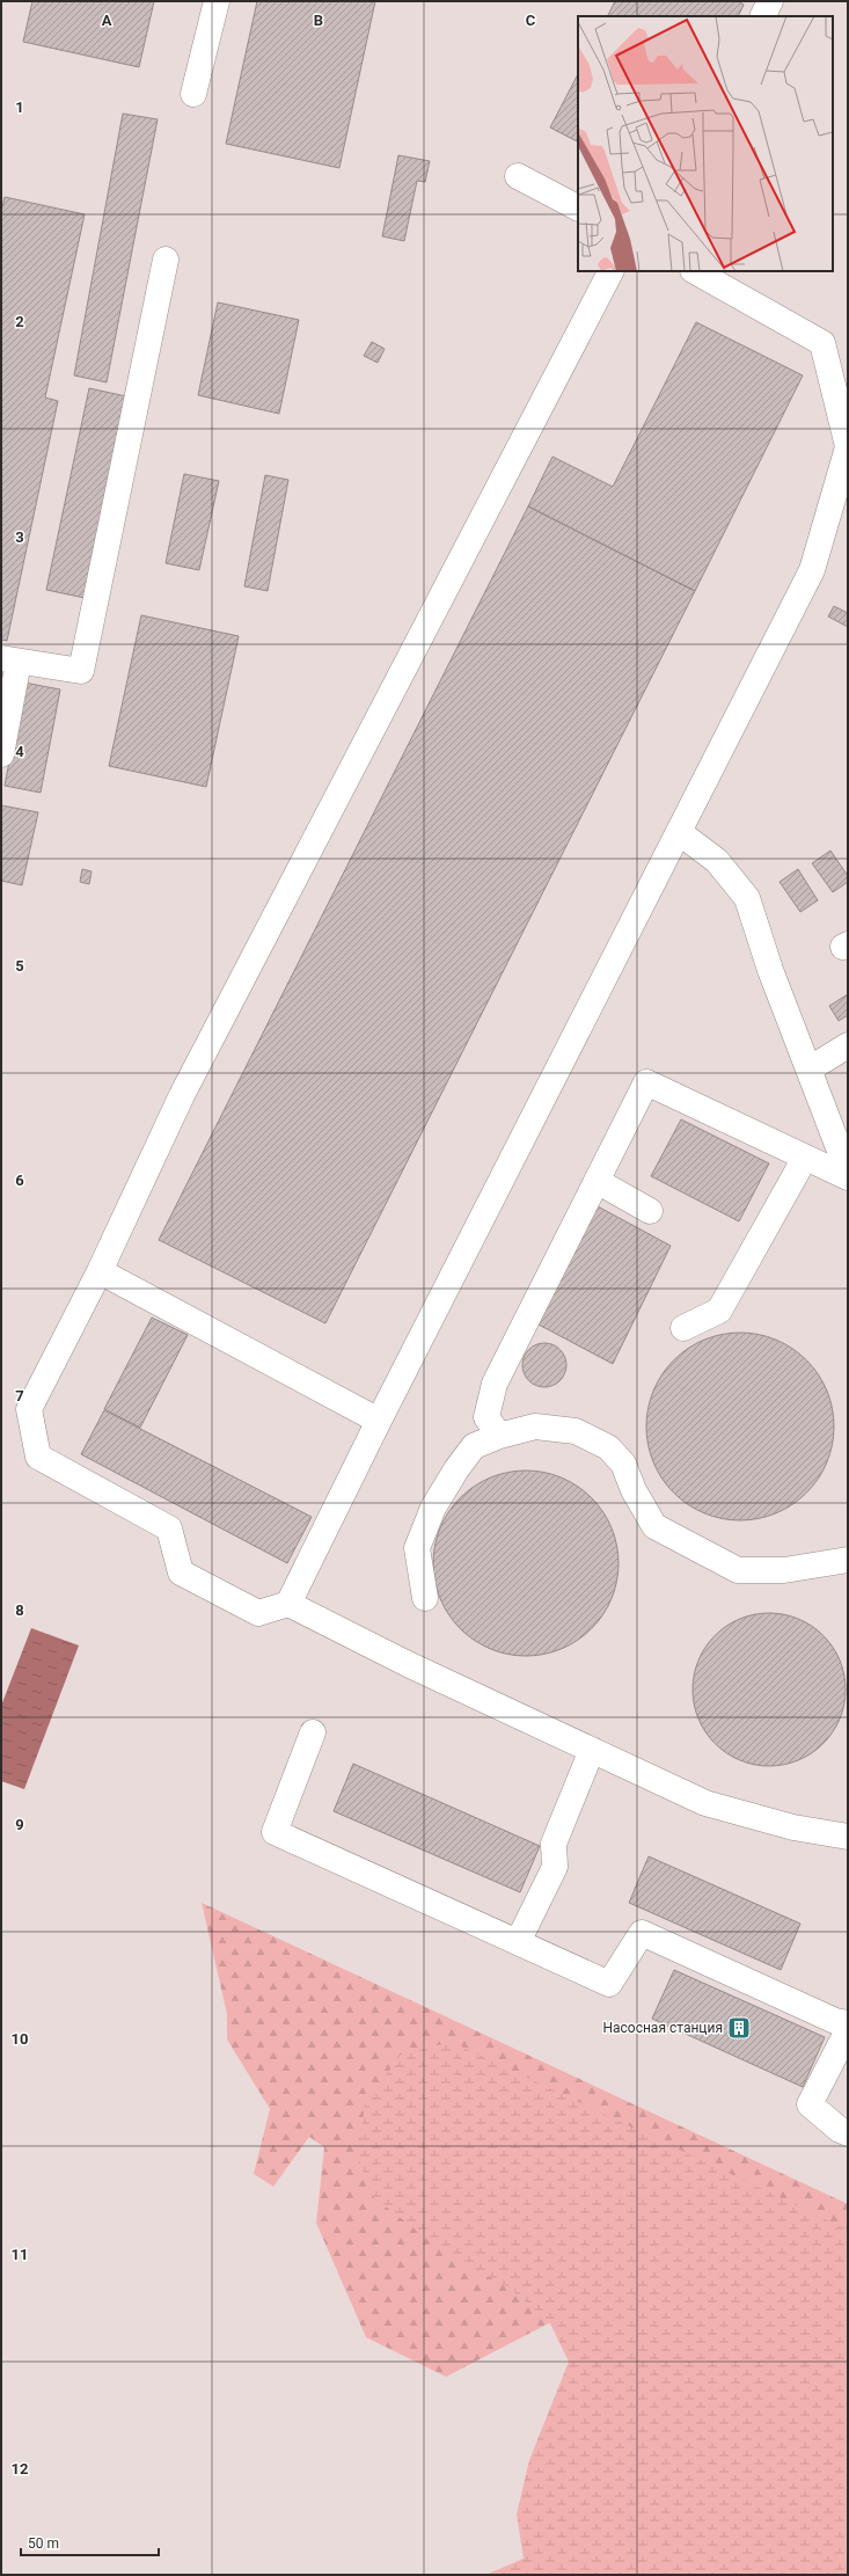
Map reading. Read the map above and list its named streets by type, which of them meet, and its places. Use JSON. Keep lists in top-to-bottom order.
{
  "places": {
    "building": ["Насосная станция"]
  },
  "scale_bar": "50 m",
  "grid": {
    "columns": ["A", "B", "C"],
    "rows": [
      "1",
      "2",
      "3",
      "4",
      "5",
      "6",
      "7",
      "8",
      "9",
      "10",
      "11",
      "12"
    ]
  }
}
